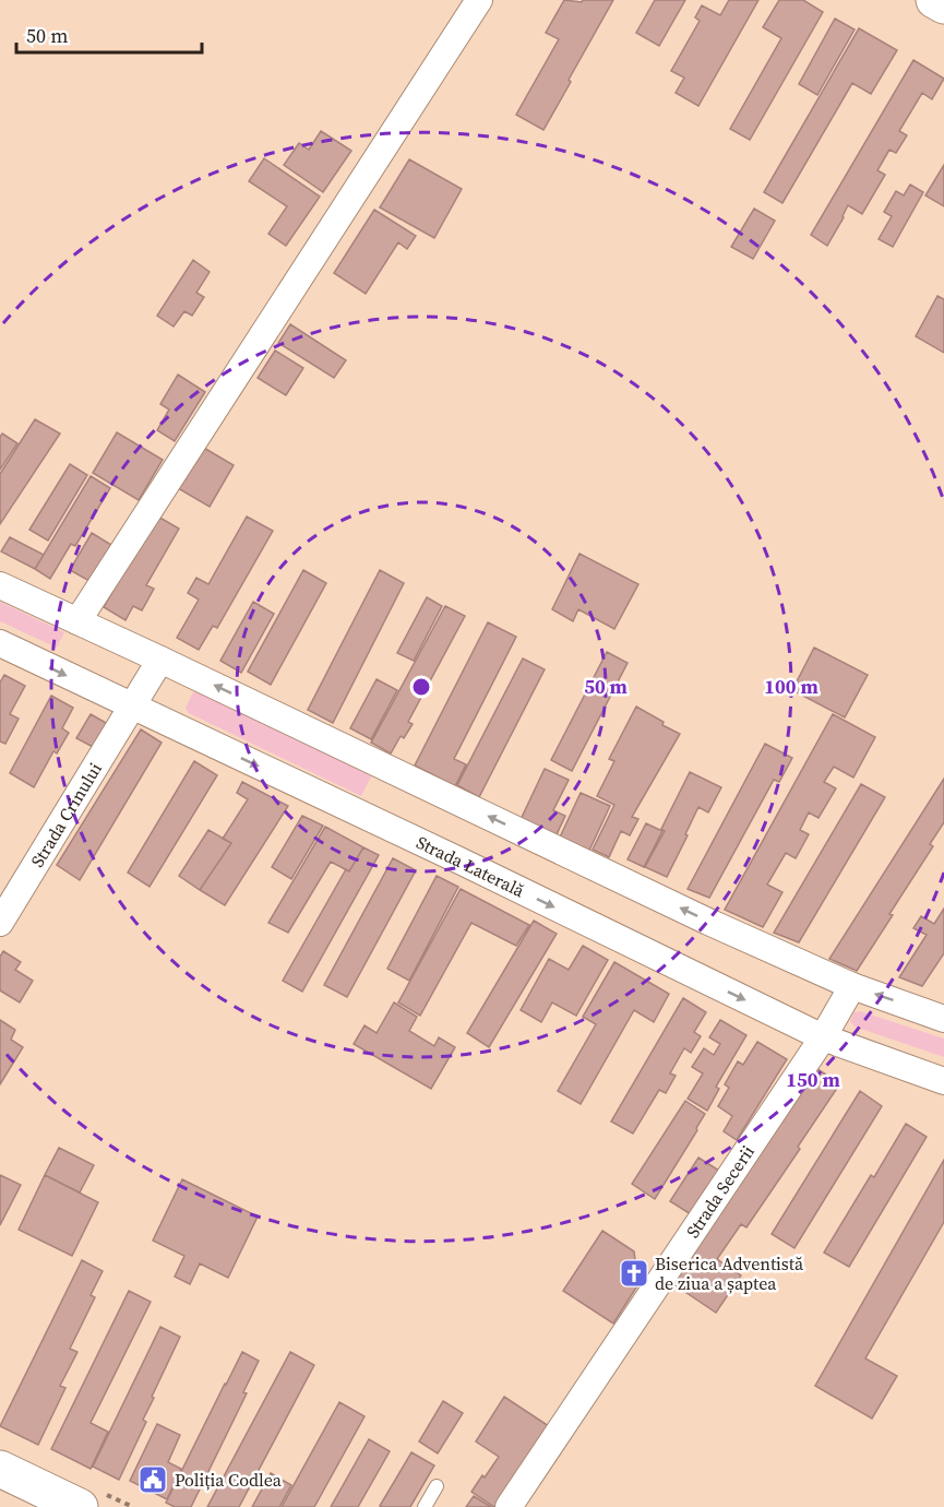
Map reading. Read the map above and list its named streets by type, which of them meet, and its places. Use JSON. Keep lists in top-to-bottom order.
{
  "streets": {
    "street": ["Strada Crinului", "Strada Laterală", "Strada Secerii"]
  },
  "crossings": [
    ["Strada Crinului", "Strada Laterală"],
    ["Strada Laterală", "Strada Secerii"]
  ],
  "places": {
    "church": ["Biserica Adventistă de ziua a șaptea"],
    "public building": ["Poliția Codlea"]
  },
  "scale_bar": "50 m",
  "rings": ["50 m", "100 m", "150 m"]
}
